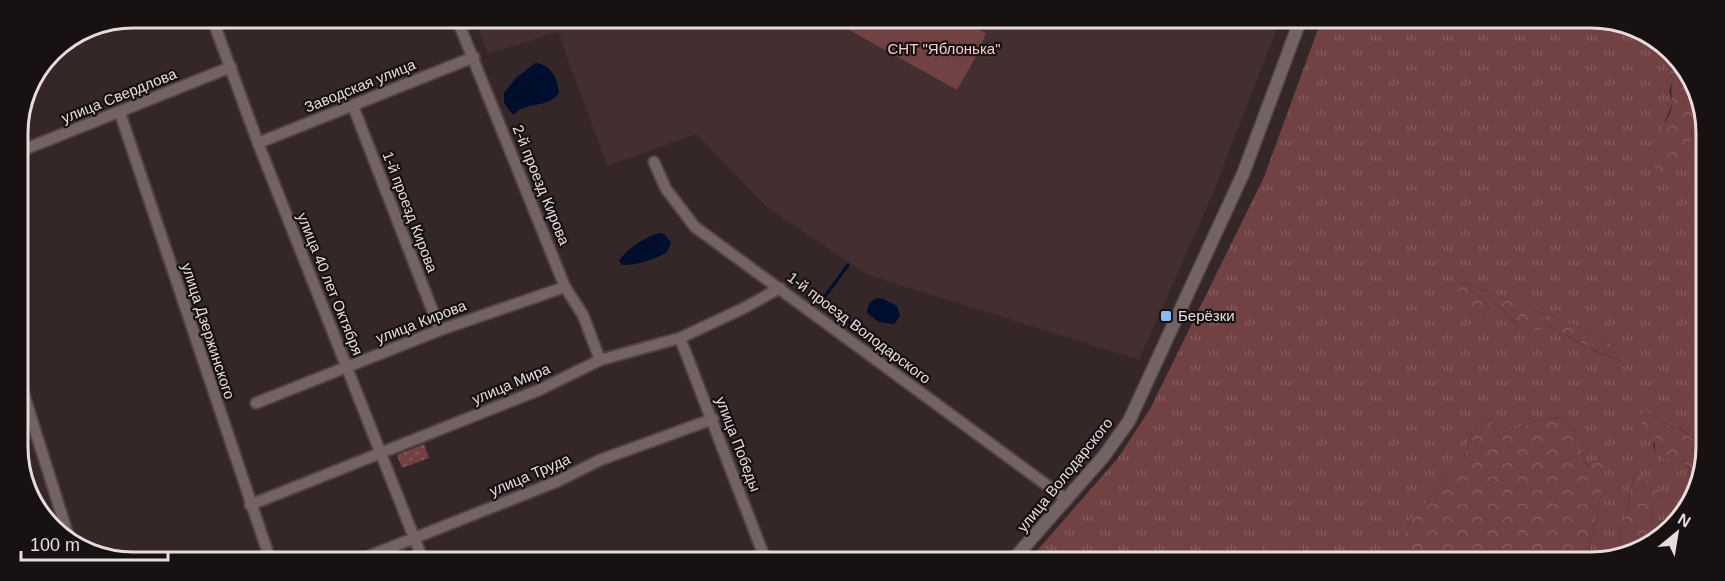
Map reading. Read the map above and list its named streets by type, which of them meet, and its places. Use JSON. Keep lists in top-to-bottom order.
{
  "streets": {
    "street": [
      "Заводская улица",
      "улица Свердлова",
      "2-й проезд Кирова",
      "1-й проезд Кирова",
      "улица 40 лет Октября",
      "улица Кирова",
      "1-й проезд Володарского",
      "улица Дзержинского",
      "улица Мира",
      "улица Победы",
      "улица Труда",
      "улица Володарского"
    ]
  },
  "crossings": [
    ["Заводская улица", "2-й проезд Кирова"],
    ["Заводская улица", "1-й проезд Кирова"],
    ["Заводская улица", "улица 40 лет Октября"],
    ["улица Свердлова", "улица 40 лет Октября"],
    ["улица Свердлова", "улица Дзержинского"],
    ["2-й проезд Кирова", "улица Кирова"],
    ["2-й проезд Кирова", "улица Мира"],
    ["1-й проезд Кирова", "улица Кирова"],
    ["улица 40 лет Октября", "улица Кирова"],
    ["улица 40 лет Октября", "улица Мира"],
    ["улица 40 лет Октября", "улица Труда"],
    ["1-й проезд Володарского", "улица Мира"],
    ["1-й проезд Володарского", "улица Володарского"],
    ["улица Дзержинского", "улица Мира"],
    ["улица Мира", "улица Победы"],
    ["улица Победы", "улица Труда"]
  ],
  "parks": ["СНТ \"Яблонька\""],
  "places": {
    "transit": ["Берёзки"]
  },
  "scale_bar": "100 m",
  "north": "top right"
}
